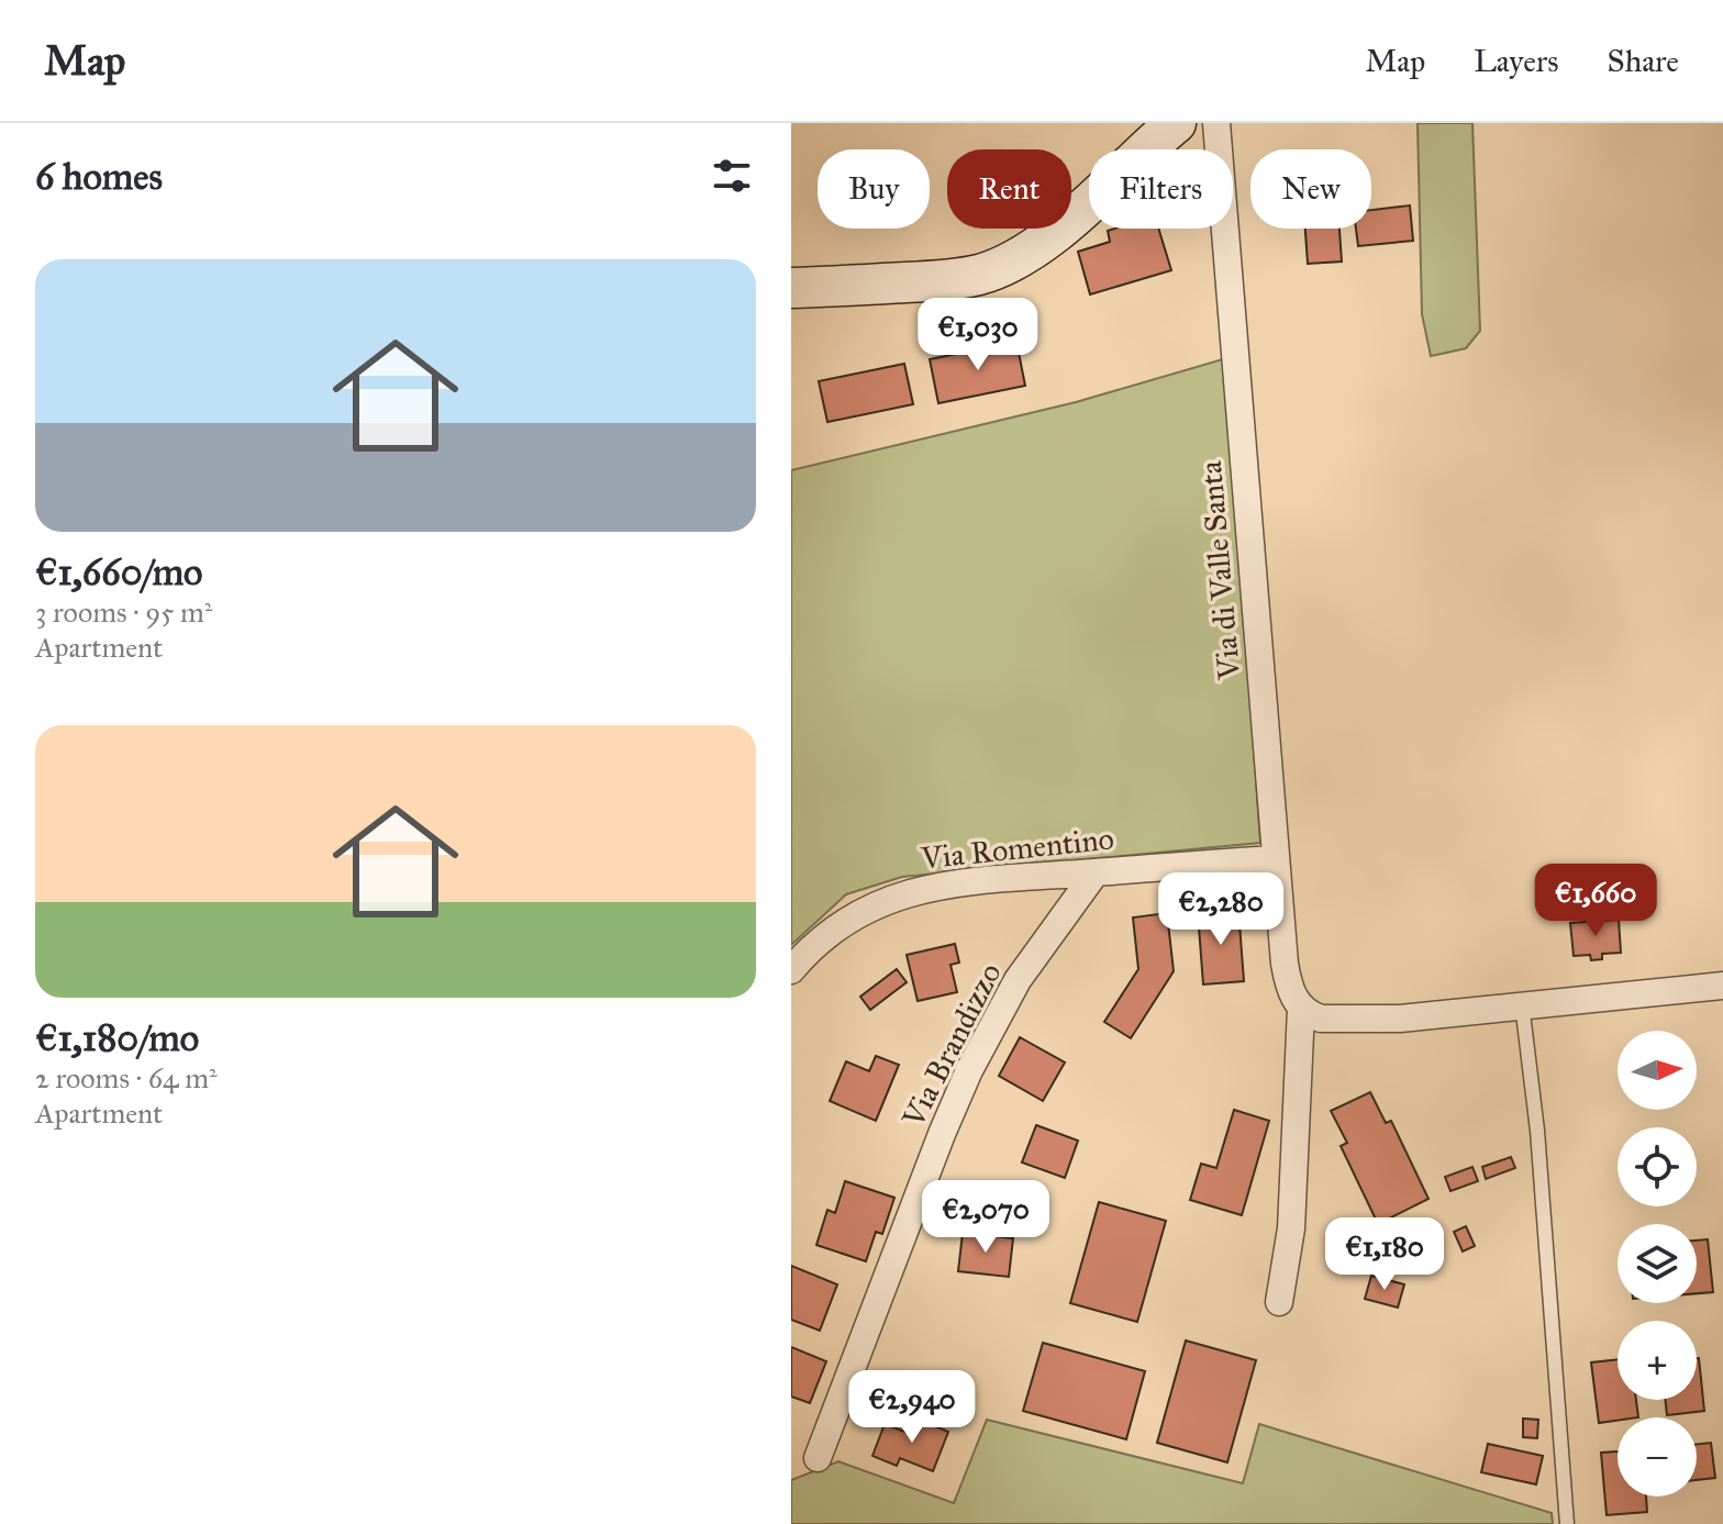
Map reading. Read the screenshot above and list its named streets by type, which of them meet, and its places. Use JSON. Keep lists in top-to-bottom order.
{
  "streets": {
    "street": ["Via di Valle Santa", "Via Romentino", "Via Brandizzo"]
  },
  "crossings": [
    ["Via di Valle Santa", "Via Romentino"],
    ["Via Romentino", "Via Brandizzo"]
  ],
  "north": "right",
  "page": {
    "header": "Map",
    "nav": ["Map", "Layers", "Share"],
    "heading": "6 homes",
    "chip": [
      "Buy",
      "Rent",
      "Filters",
      "New"
    ],
    "list": [
      {
        "name": "€1,660/mo",
        "note": "3 rooms · 95 m² · Apartment"
      },
      {
        "name": "€1,180/mo",
        "note": "2 rooms · 64 m² · Apartment"
      }
    ],
    "price": [
      "€1,030",
      "€1,660",
      "€2,280",
      "€2,070",
      "€1,180",
      "€2,940"
    ],
    "map_buttons": ["+", "−"]
  }
}
